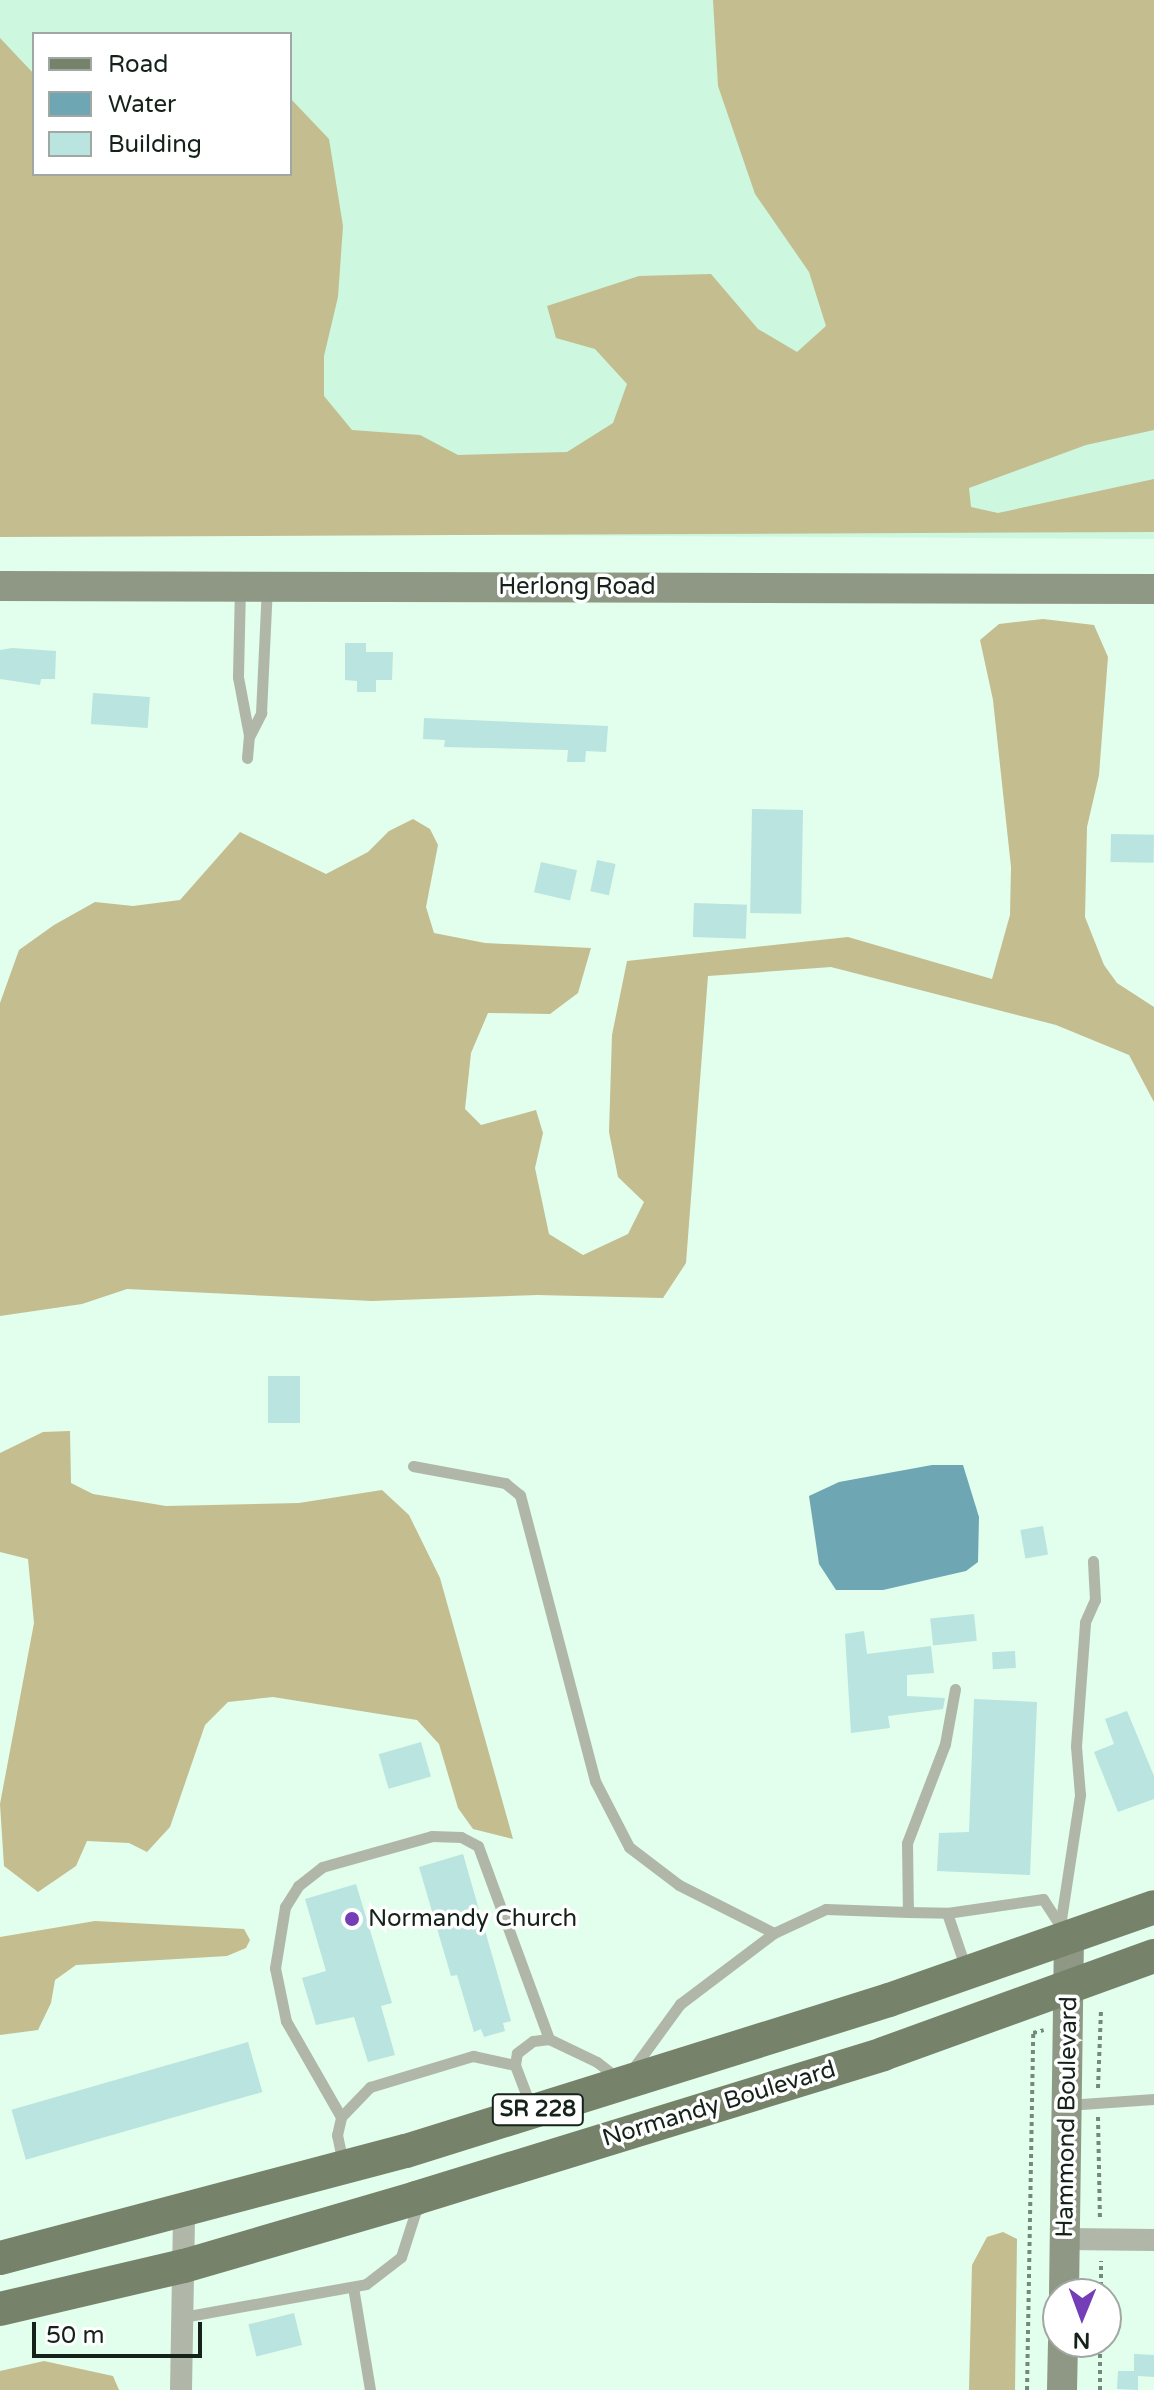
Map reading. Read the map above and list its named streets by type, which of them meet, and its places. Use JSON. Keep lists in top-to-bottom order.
{
  "streets": {
    "main road": ["Normandy Boulevard", "SR 228"],
    "street": ["Herlong Road", "Hammond Boulevard"]
  },
  "crossings": [
    ["Normandy Boulevard", "Hammond Boulevard"]
  ],
  "places": ["Normandy Church"],
  "legend": ["Road", "Water", "Building"],
  "scale_bar": "50 m",
  "north": "bottom"
}
